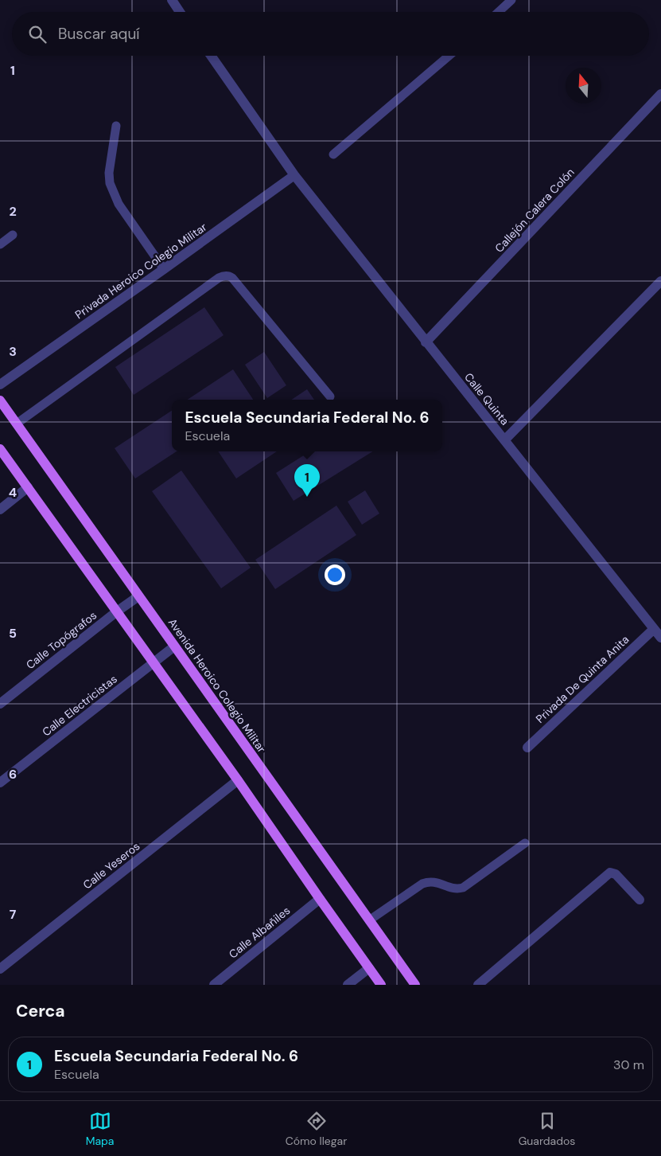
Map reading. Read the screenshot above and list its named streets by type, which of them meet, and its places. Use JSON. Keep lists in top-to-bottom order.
{
  "streets": {
    "main road": ["Avenida Heroico Colegio Militar"],
    "street": [
      "Callejón Calera Colón",
      "Privada Heroico Colegio Militar",
      "Calle Quinta",
      "Calle Topógrafos",
      "Privada De Quinta Anita",
      "Calle Electricistas",
      "Calle Yeseros",
      "Calle Albañiles"
    ]
  },
  "crossings": [
    ["Callejón Calera Colón", "Calle Quinta"],
    ["Privada Heroico Colegio Militar", "Calle Quinta"],
    ["Calle Quinta", "Privada De Quinta Anita"],
    ["Calle Topógrafos", "Avenida Heroico Colegio Militar"],
    ["Avenida Heroico Colegio Militar", "Calle Electricistas"]
  ],
  "north": "top",
  "page": {
    "search": "Buscar aquí",
    "popup": ["Escuela Secundaria Federal No. 6", "Escuela"],
    "pins": "1",
    "heading": "Cerca",
    "list": [
      {
        "mark": "1",
        "name": "Escuela Secundaria Federal No. 6",
        "note": "Escuela",
        "value": "30 m"
      }
    ],
    "nav": ["Mapa", "Cómo llegar", "Guardados"]
  },
  "grid": {
    "rows": [
      "1",
      "2",
      "3",
      "4",
      "5",
      "6",
      "7"
    ]
  }
}
